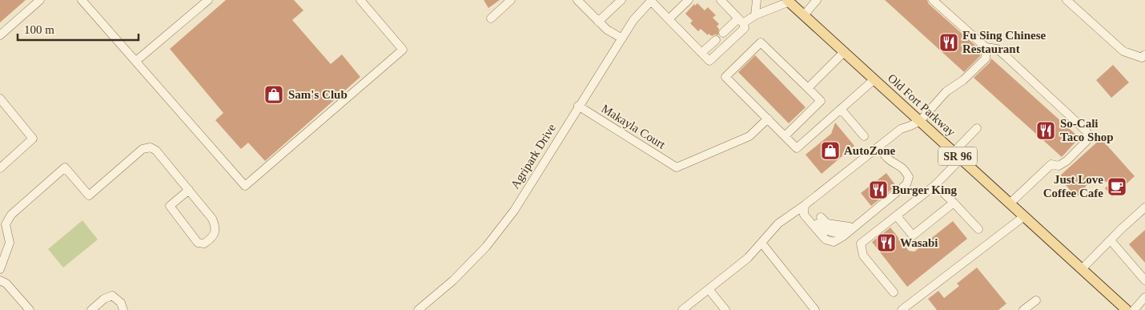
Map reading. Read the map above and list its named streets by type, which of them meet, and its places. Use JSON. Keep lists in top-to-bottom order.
{
  "streets": {
    "main road": ["Old Fort Parkway", "SR 96"],
    "street": ["Makayla Court", "Agripark Drive"]
  },
  "crossings": [
    ["Makayla Court", "Agripark Drive"]
  ],
  "places": {
    "restaurant": [
      "Fu Sing Chinese Restaurant",
      "So-Cali Taco Shop",
      "Burger King",
      "Wasabi"
    ],
    "shop": ["Sam's Club", "AutoZone"],
    "cafe": ["Just Love Coffee Cafe"]
  },
  "scale_bar": "100 m"
}
